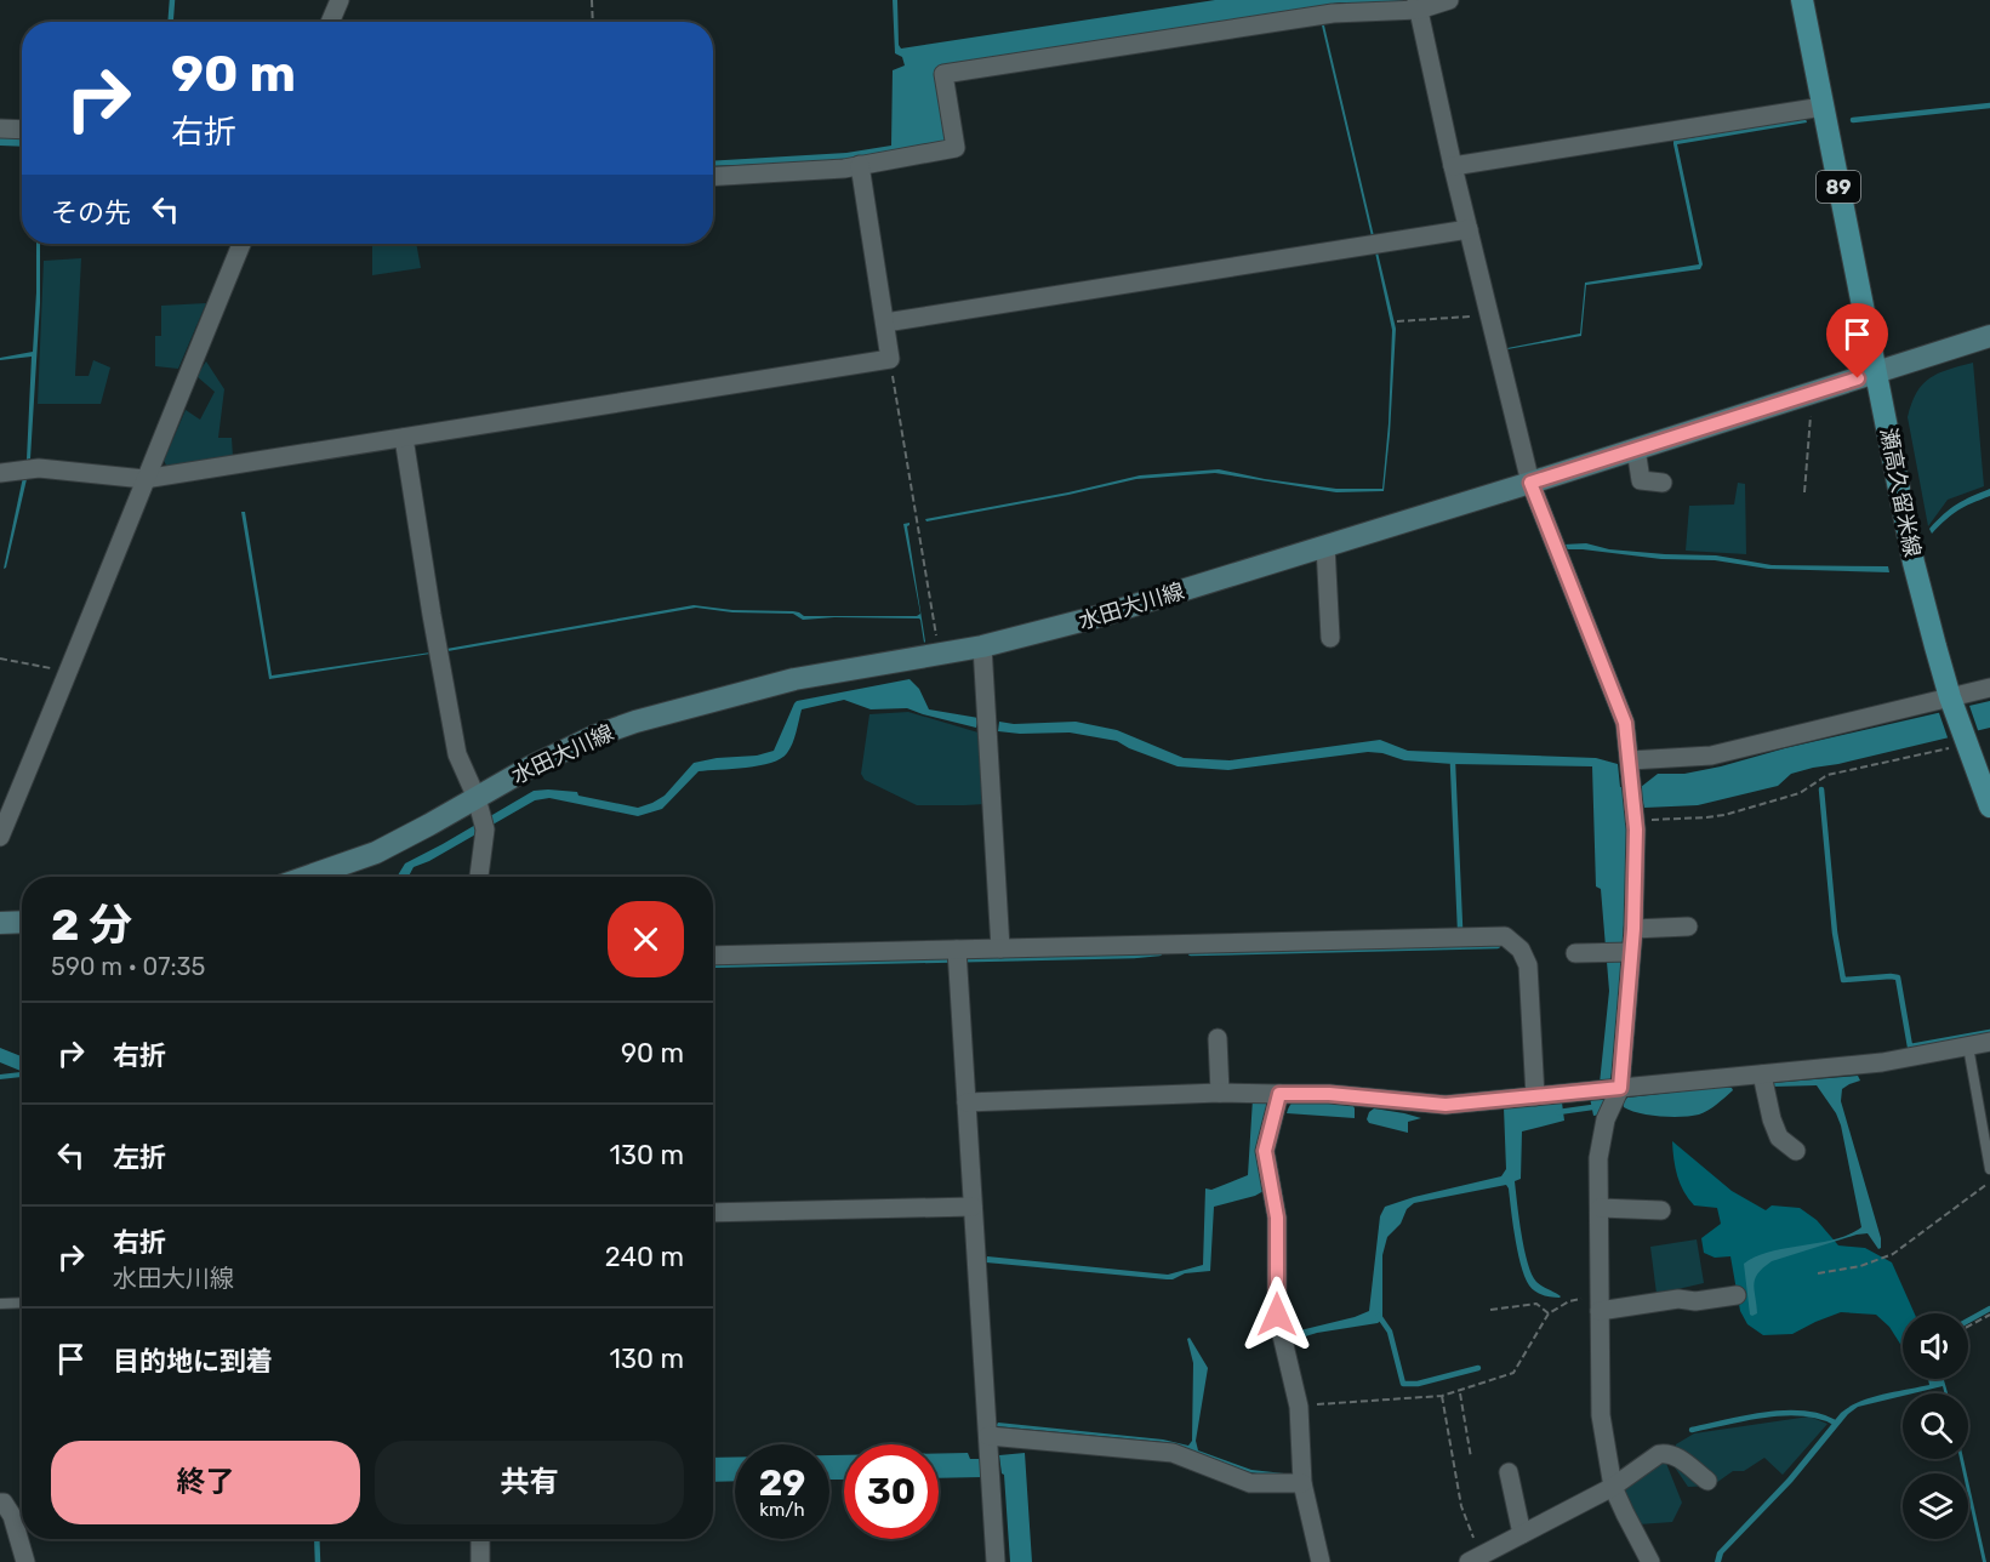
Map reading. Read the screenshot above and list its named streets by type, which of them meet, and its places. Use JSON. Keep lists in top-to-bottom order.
{
  "streets": {
    "main road": ["89", "瀬高久留米線", "水田大川線"]
  },
  "crossings": [
    ["瀬高久留米線", "水田大川線"]
  ],
  "page": {
    "turn": ["90 m", "右折"],
    "then": "その先",
    "heading": ["2 分", "590 m · 07:35"],
    "list": [
      {
        "name": "右折",
        "value": "90 m"
      },
      {
        "name": "左折",
        "value": "130 m"
      },
      {
        "name": "右折",
        "note": "水田大川線",
        "value": "240 m"
      },
      {
        "name": "目的地に到着",
        "value": "130 m"
      }
    ],
    "buttons": ["終了", "共有"],
    "speed": "29 km/h",
    "limit": "30"
  }
}
